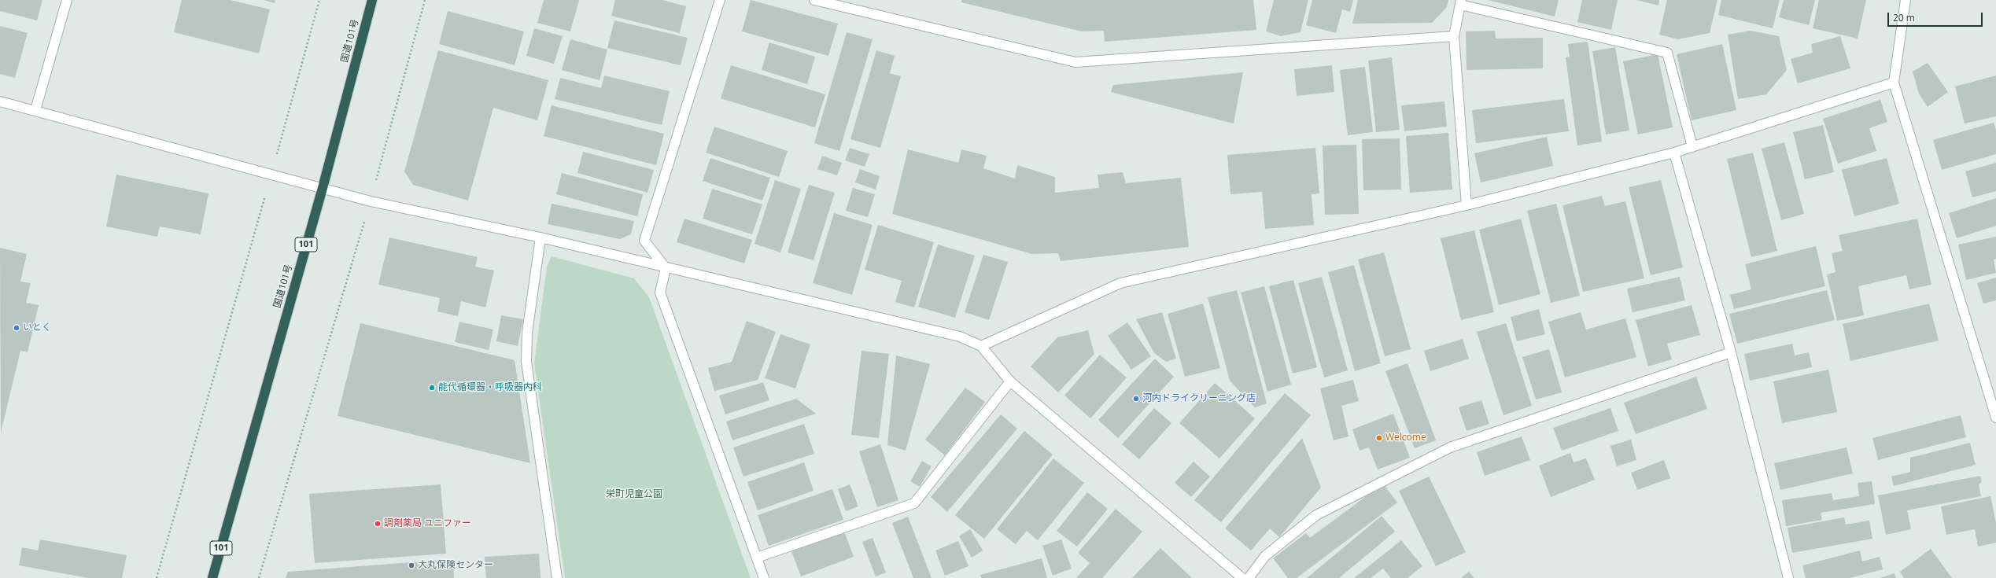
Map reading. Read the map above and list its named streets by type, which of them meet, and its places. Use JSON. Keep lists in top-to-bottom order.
{
  "streets": {
    "highway": ["国道101号", "101"]
  },
  "parks": ["栄町児童公園"],
  "places": [
    "いとく",
    "能代循環器・呼吸器内科",
    "河内ドライクリーニング店",
    "Welcome",
    "調剤薬局 ユニファー",
    "大丸保険センター"
  ],
  "scale_bar": "20 m"
}
